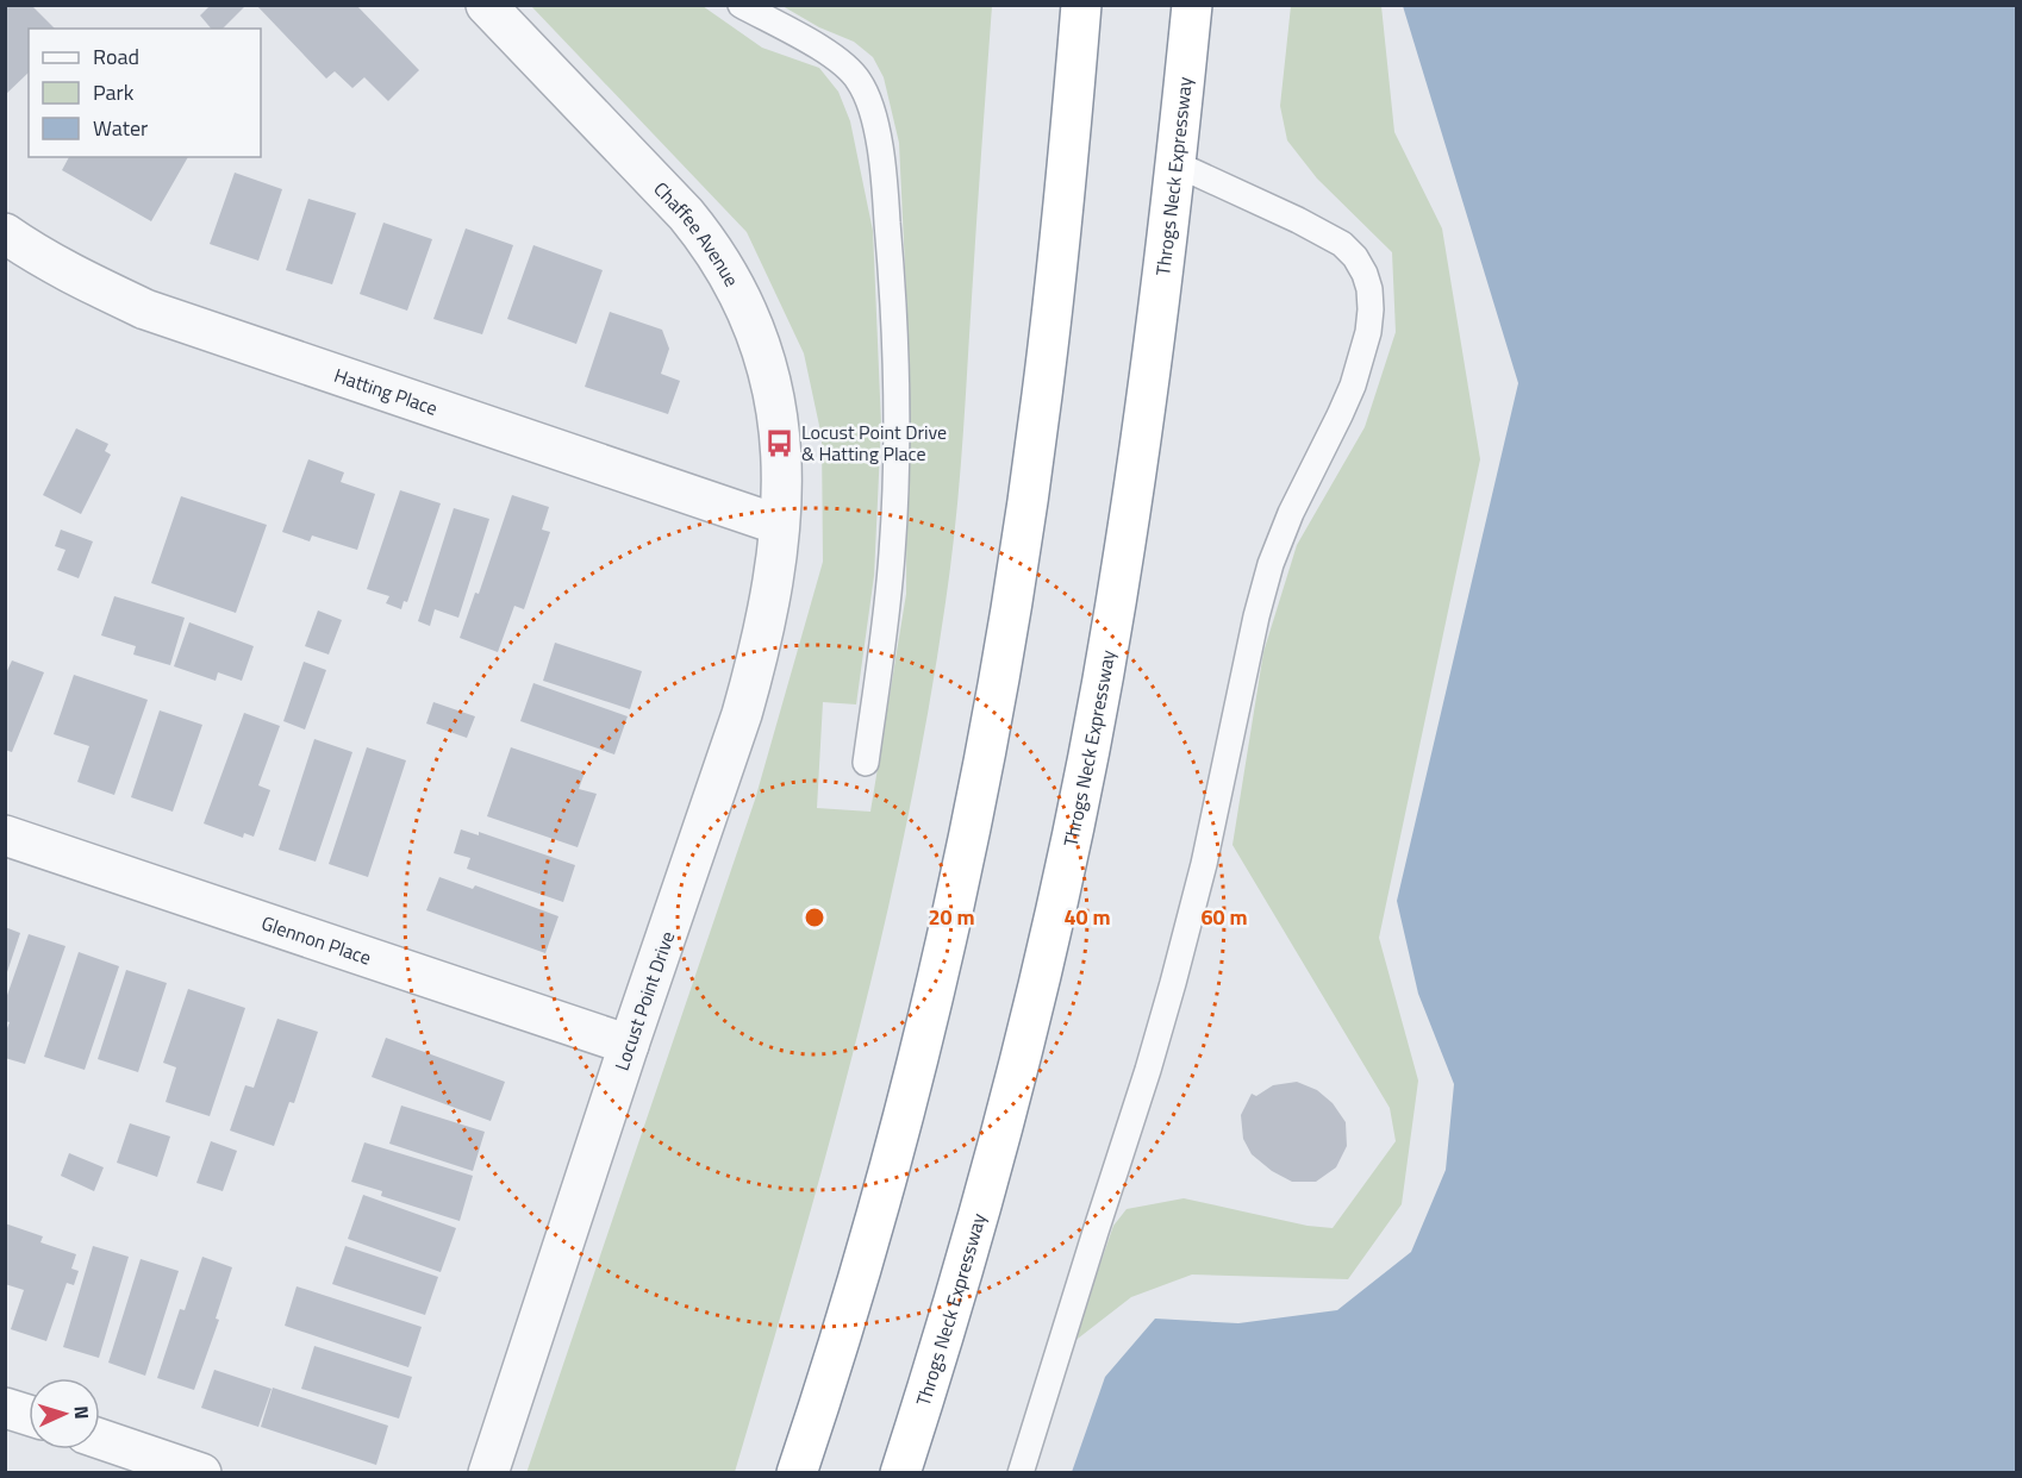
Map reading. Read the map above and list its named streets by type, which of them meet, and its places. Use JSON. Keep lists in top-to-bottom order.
{
  "streets": {
    "highway": ["Throgs Neck Expressway"],
    "street": [
      "Chaffee Avenue",
      "Hatting Place",
      "Glennon Place",
      "Locust Point Drive"
    ]
  },
  "crossings": [
    ["Chaffee Avenue", "Hatting Place"],
    ["Chaffee Avenue", "Locust Point Drive"],
    ["Hatting Place", "Locust Point Drive"],
    ["Glennon Place", "Locust Point Drive"]
  ],
  "places": {
    "bus stop": ["Locust Point Drive & Hatting Place"]
  },
  "legend": ["Road", "Park", "Water"],
  "north": "right",
  "rings": ["20 m", "40 m", "60 m"]
}
